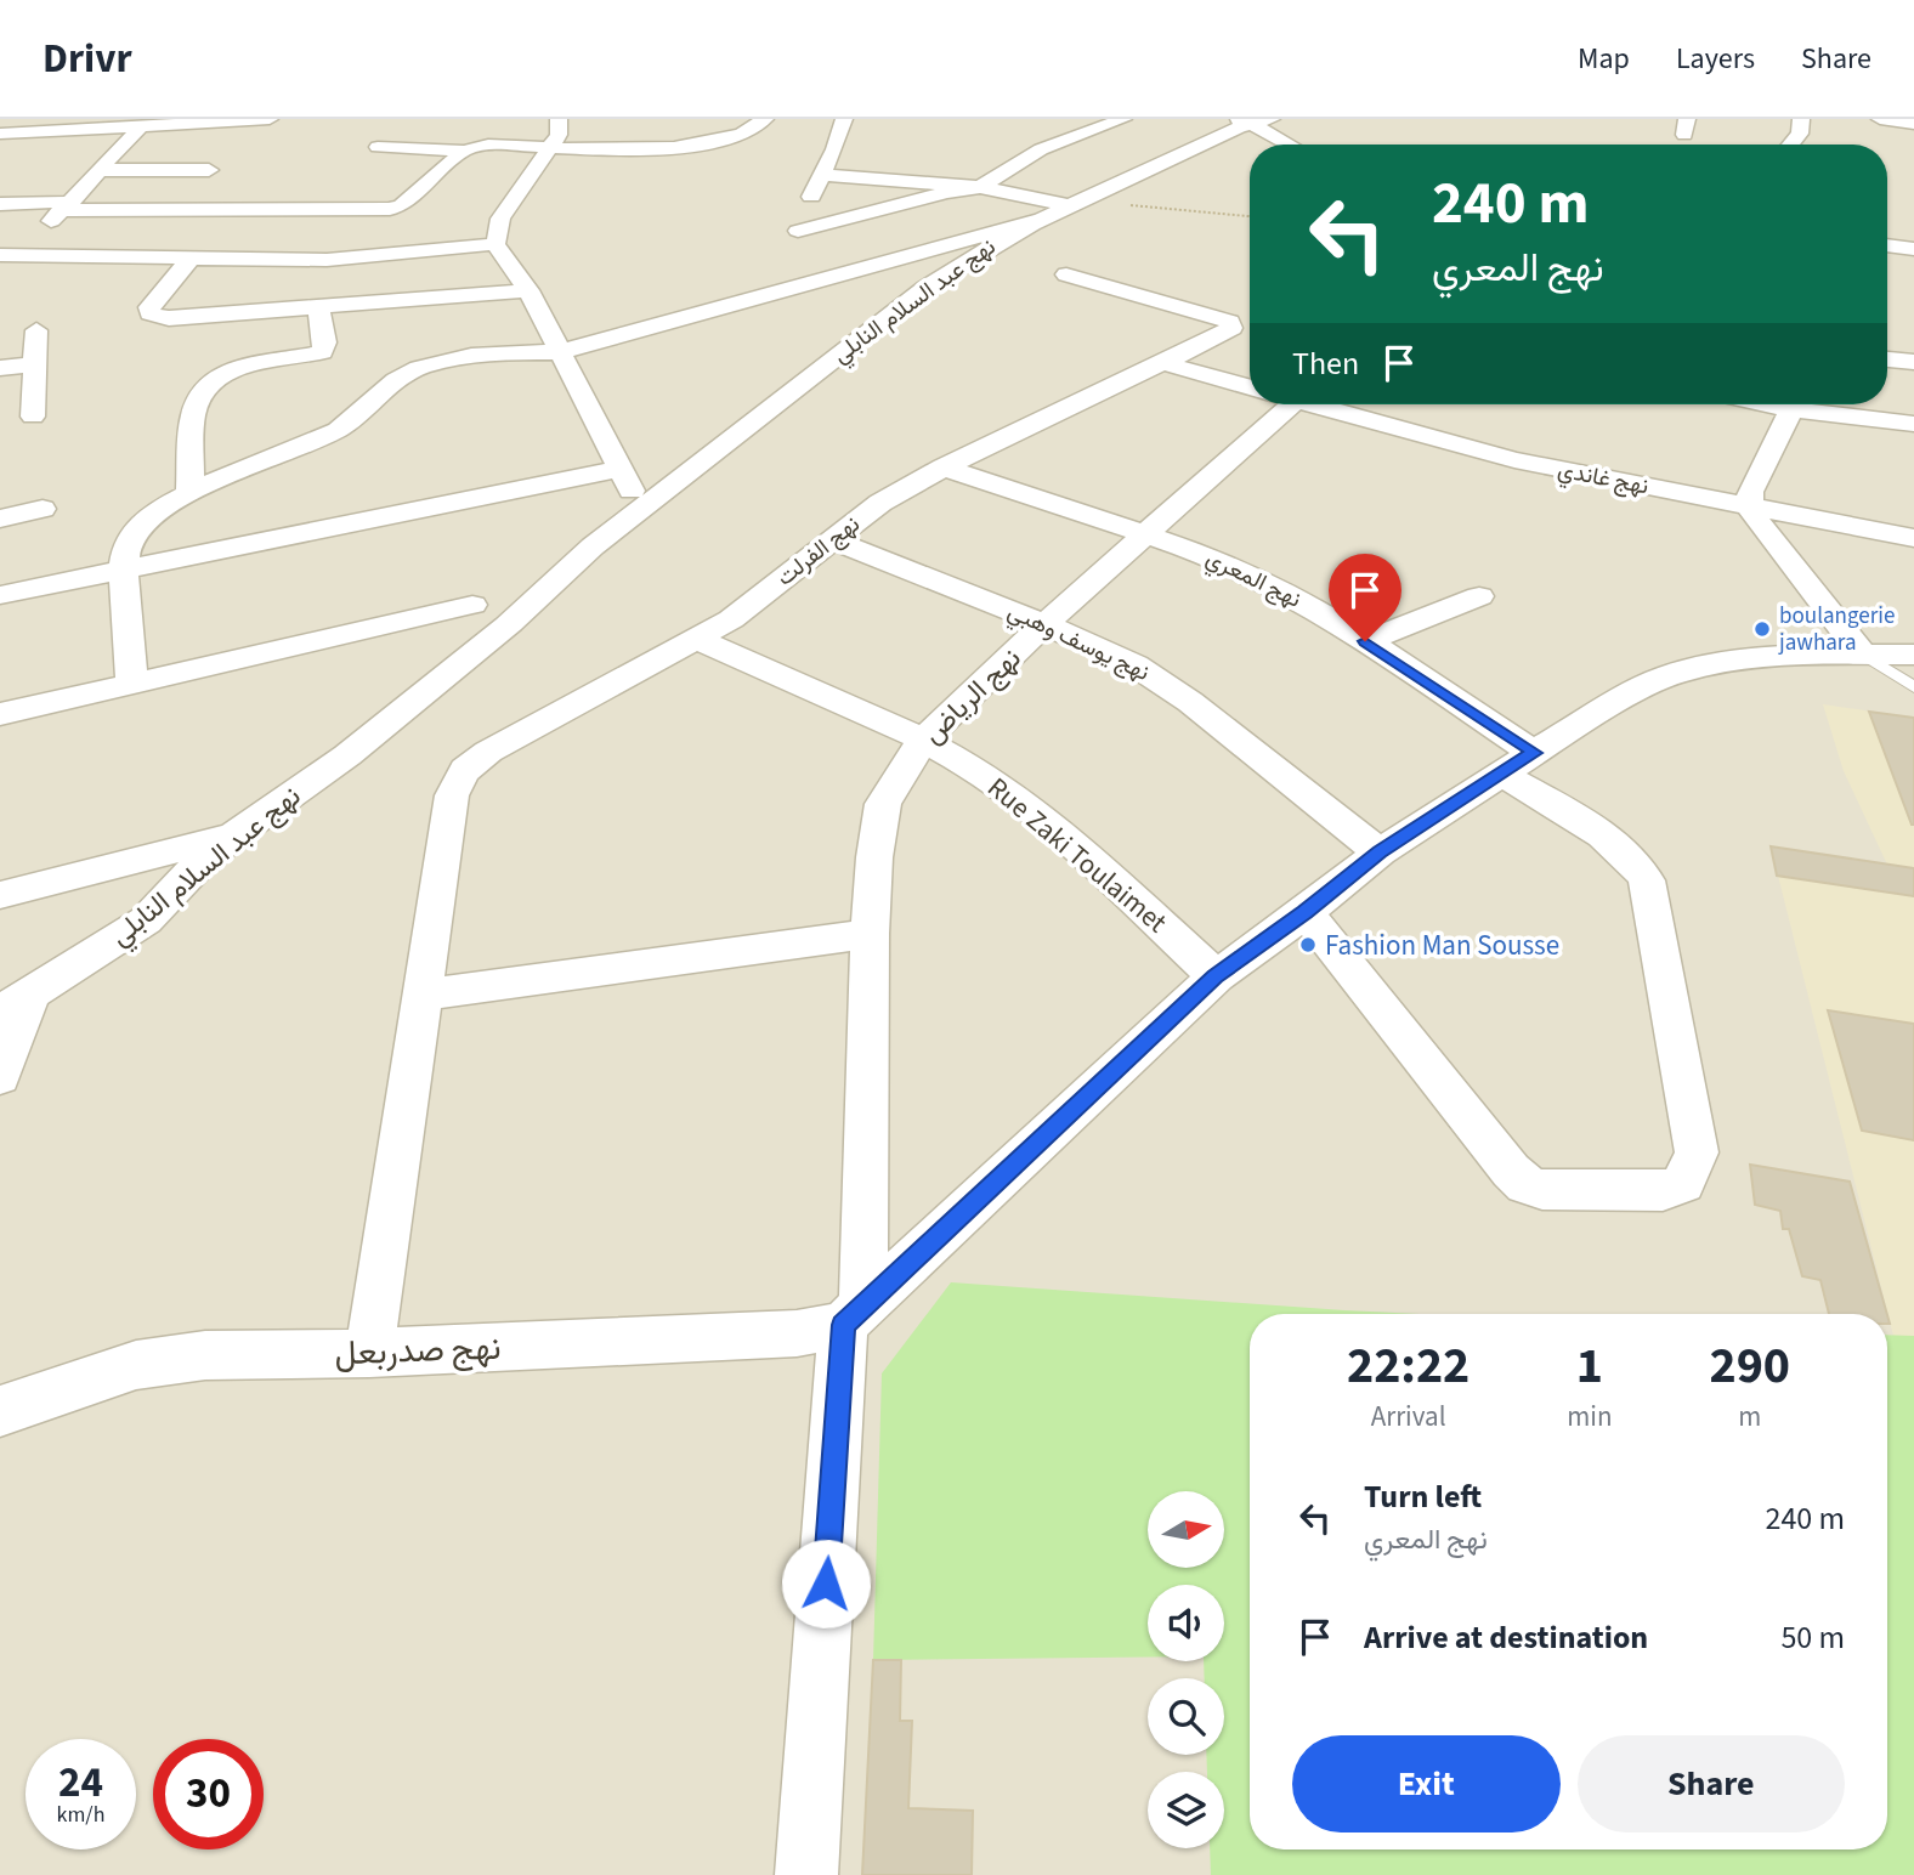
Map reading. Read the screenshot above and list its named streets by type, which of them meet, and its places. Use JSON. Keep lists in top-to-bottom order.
{
  "streets": {
    "street": [
      "نهج عبد السلام النابلي",
      "نهج غاندي",
      "نهج الفرلت",
      "نهج المعري",
      "نهج يوسف وهبي",
      "نهج الرياض",
      "Rue Zaki Toulaimet",
      "نهج صدربعل"
    ]
  },
  "crossings": [
    ["نهج الفرلت", "نهج المعري"],
    ["نهج الفرلت", "نهج يوسف وهبي"],
    ["نهج الفرلت", "Rue Zaki Toulaimet"],
    ["نهج الفرلت", "نهج صدربعل"],
    ["نهج المعري", "نهج الرياض"],
    ["نهج يوسف وهبي", "نهج الرياض"],
    ["نهج الرياض", "Rue Zaki Toulaimet"],
    ["نهج الرياض", "نهج صدربعل"]
  ],
  "places": ["boulangerie jawhara", "Fashion Man Sousse"],
  "north": "right",
  "page": {
    "header": "Drivr",
    "nav": ["Map", "Layers", "Share"],
    "turn": ["240 m", "نهج المعري"],
    "then": "Then",
    "eta": [
      "22:22",
      "Arrival",
      "1",
      "min",
      "290",
      "m"
    ],
    "list": [
      {
        "name": "Turn left",
        "note": "نهج المعري",
        "value": "240 m"
      },
      {
        "name": "Arrive at destination",
        "value": "50 m"
      }
    ],
    "buttons": ["Exit", "Share"],
    "speed": "24 km/h",
    "limit": "30"
  }
}
